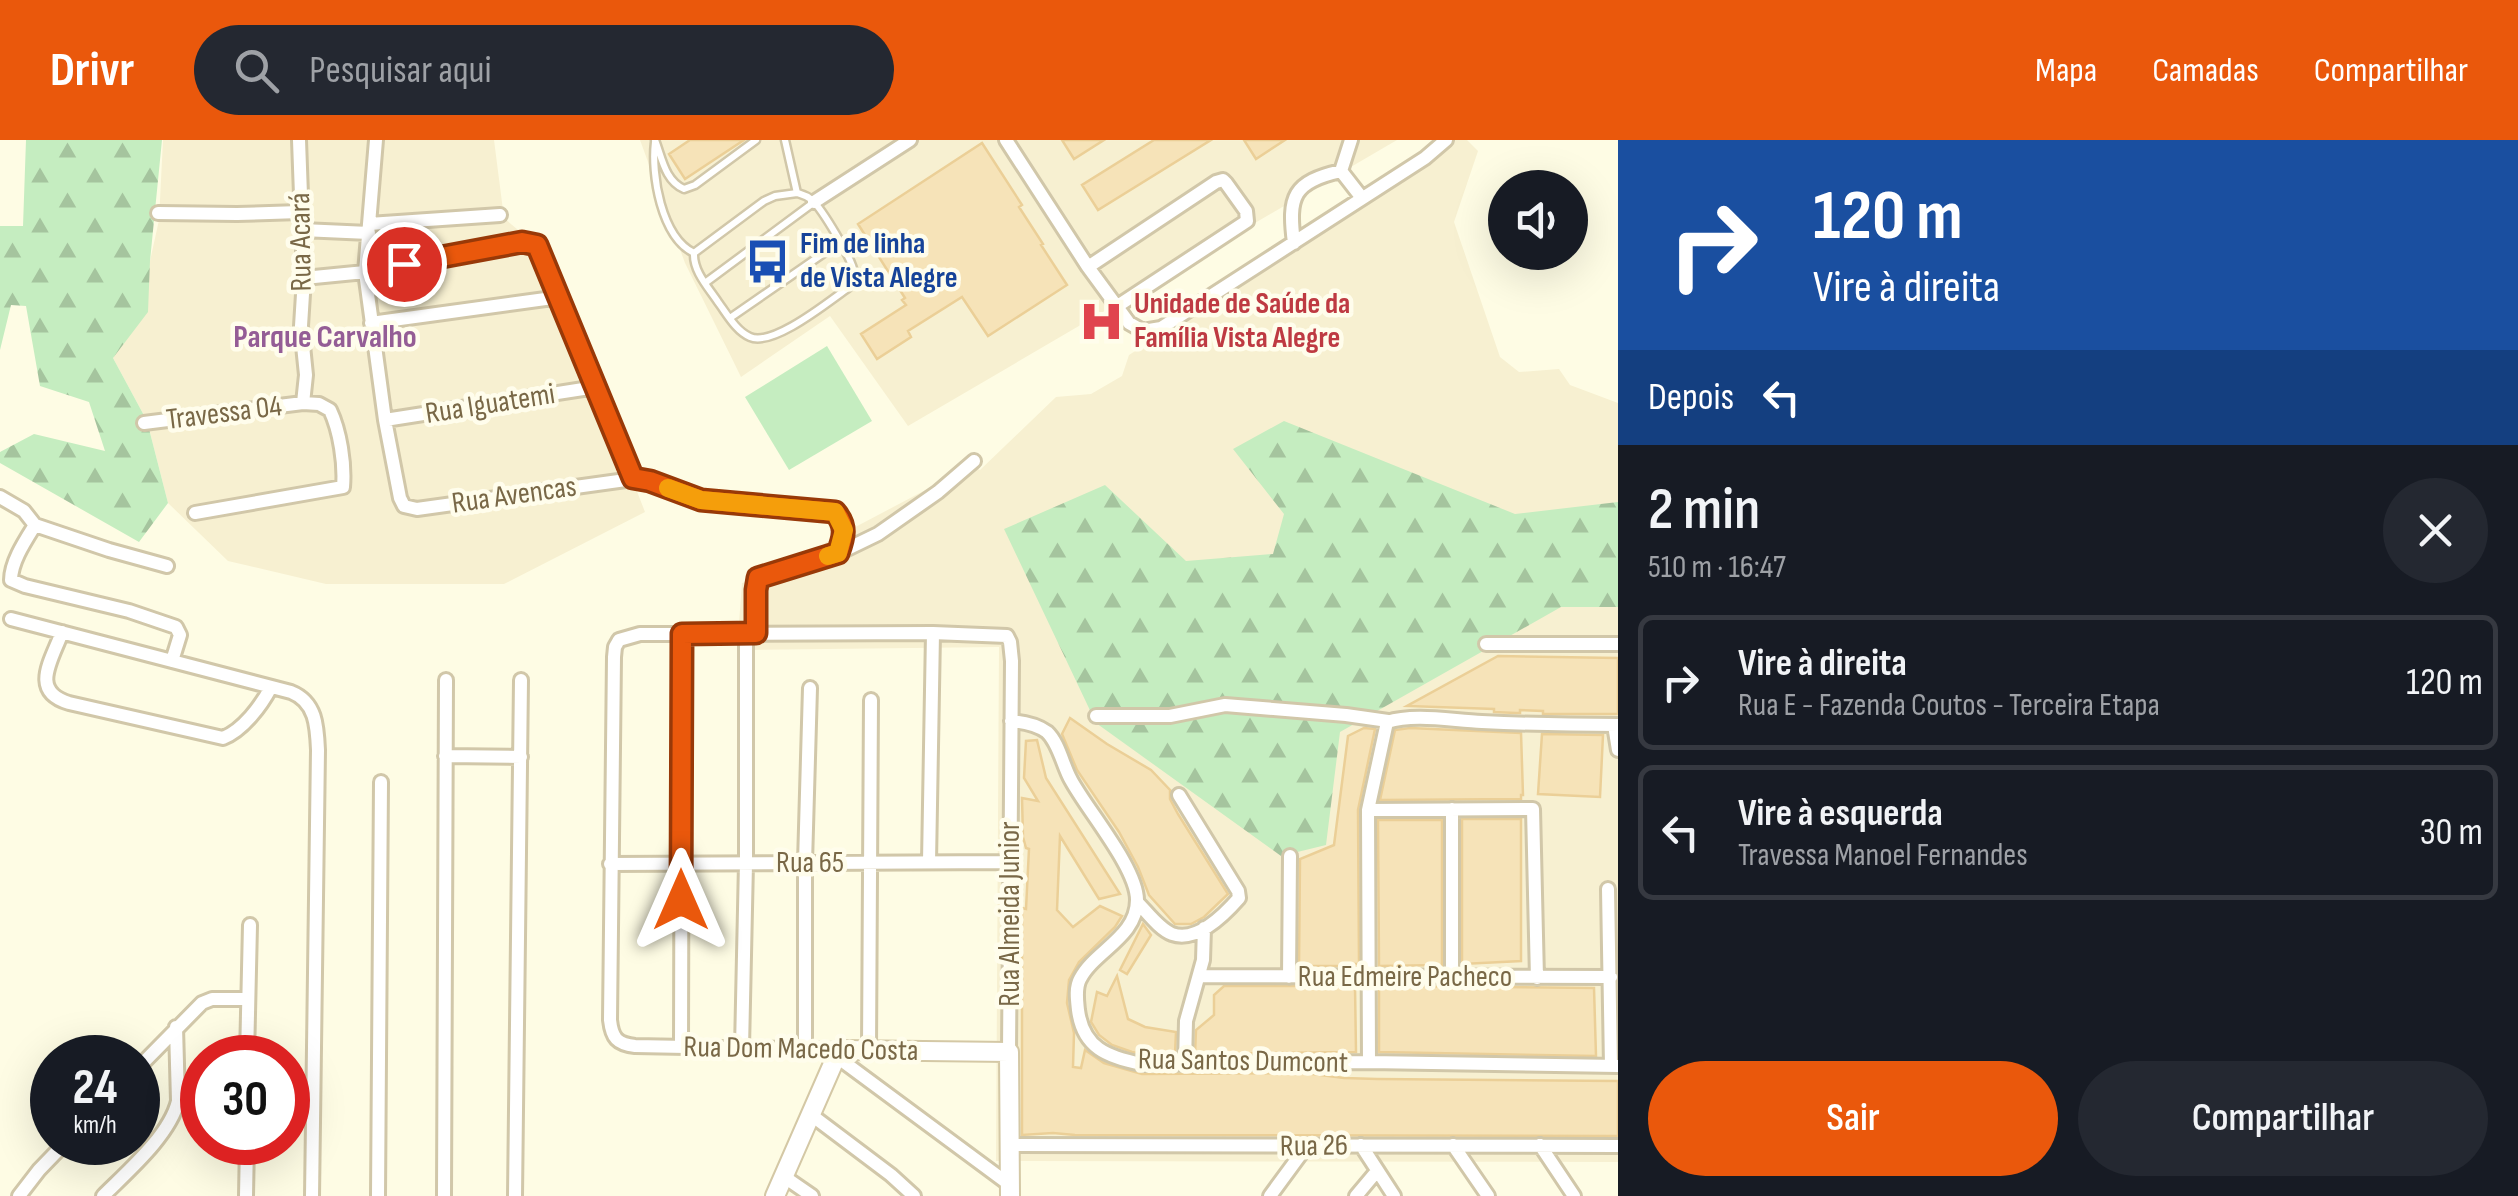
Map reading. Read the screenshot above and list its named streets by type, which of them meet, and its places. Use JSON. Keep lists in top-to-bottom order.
{
  "streets": {
    "main road": ["Rua Almeida Junior", "Rua Dom Macedo Costa"],
    "street": [
      "Rua Acará",
      "Rua Iguatemi",
      "Travessa 04",
      "Rua Avencas",
      "Rua 65",
      "Rua Edmeire Pacheco",
      "Rua Santos Dumcont",
      "Rua 26"
    ]
  },
  "crossings": [
    ["Rua Acará", "Travessa 04"],
    ["Rua Iguatemi", "Rua Avencas"],
    ["Rua 65", "Rua Almeida Junior"],
    ["Rua 65", "Rua Dom Macedo Costa"],
    ["Rua Almeida Junior", "Rua Dom Macedo Costa"],
    ["Rua Almeida Junior", "Rua 26"]
  ],
  "districts": ["Parque Carvalho"],
  "places": {
    "bus stop": ["Fim de linha de Vista Alegre"],
    "hospital": ["Unidade de Saúde da Família Vista Alegre"]
  },
  "page": {
    "header": "Drivr",
    "search": "Pesquisar aqui",
    "nav": ["Mapa", "Camadas", "Compartilhar"],
    "turn": ["120 m", "Vire à direita"],
    "then": "Depois",
    "heading": ["2 min", "510 m · 16:47"],
    "list": [
      {
        "name": "Vire à direita",
        "note": "Rua E - Fazenda Coutos - Terceira Etapa",
        "value": "120 m"
      },
      {
        "name": "Vire à esquerda",
        "note": "Travessa Manoel Fernandes",
        "value": "30 m"
      }
    ],
    "speed": "24 km/h",
    "limit": "30",
    "buttons": ["Sair", "Compartilhar"]
  }
}
